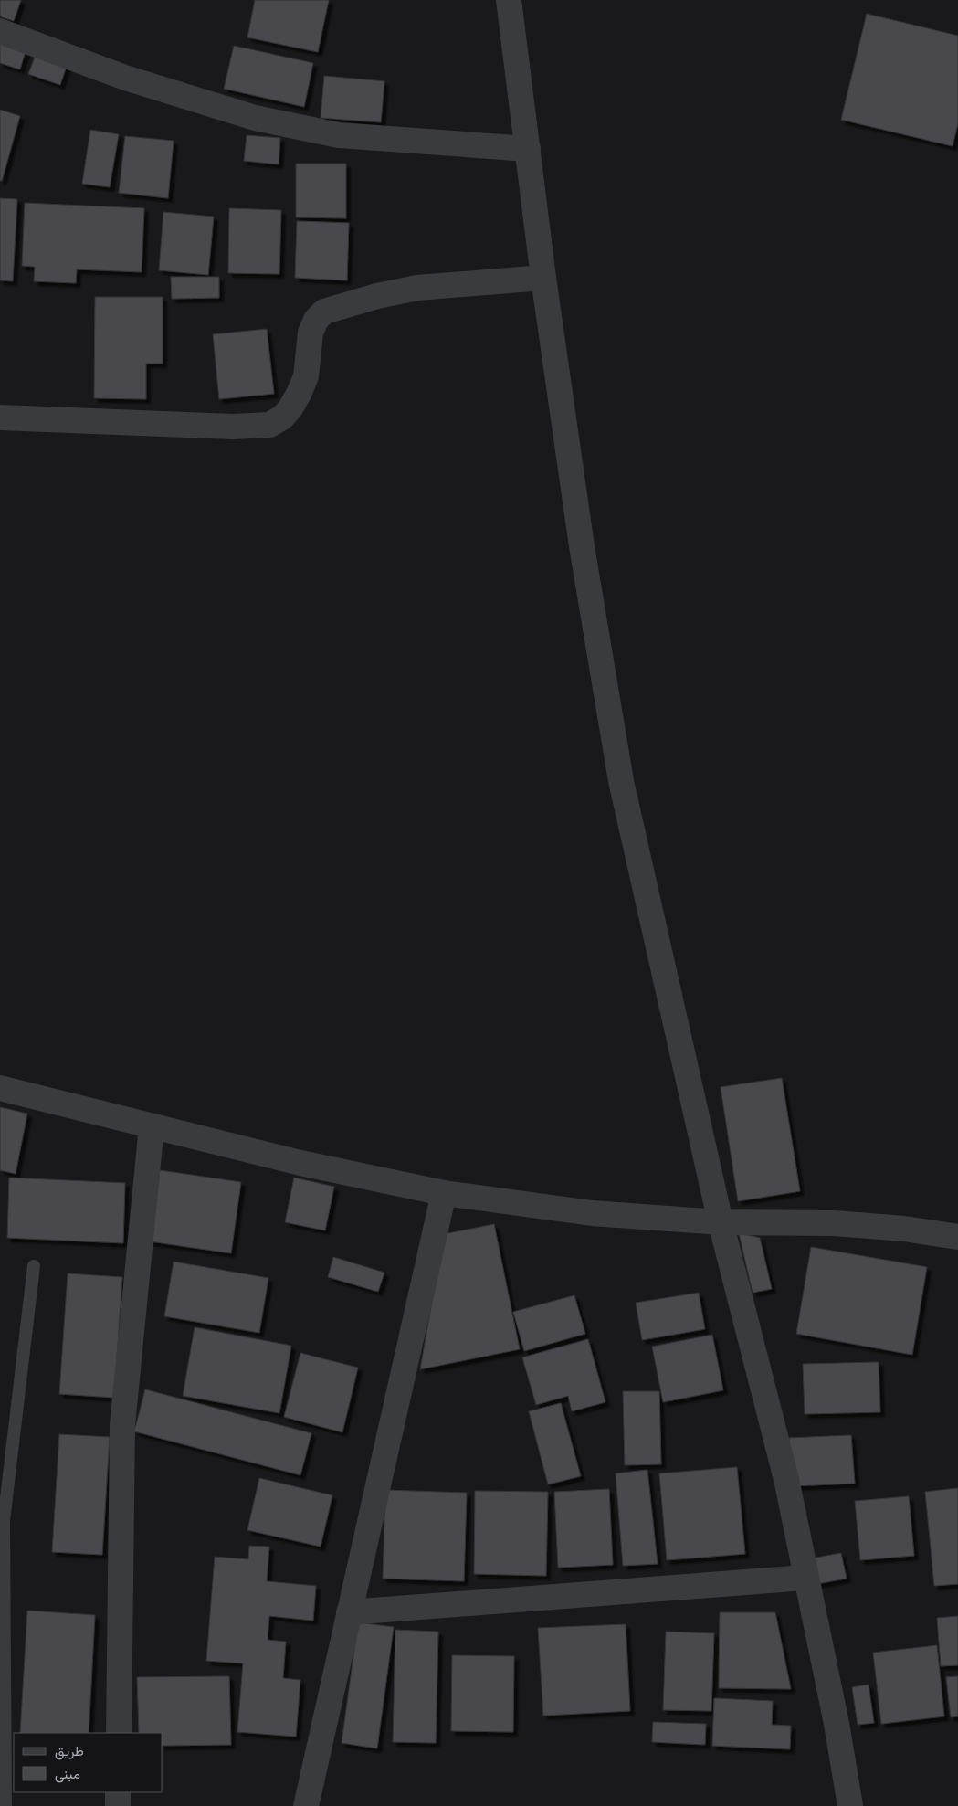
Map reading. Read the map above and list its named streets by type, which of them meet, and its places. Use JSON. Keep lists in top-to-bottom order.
{
  "legend": ["طريق", "مبنى"]
}
